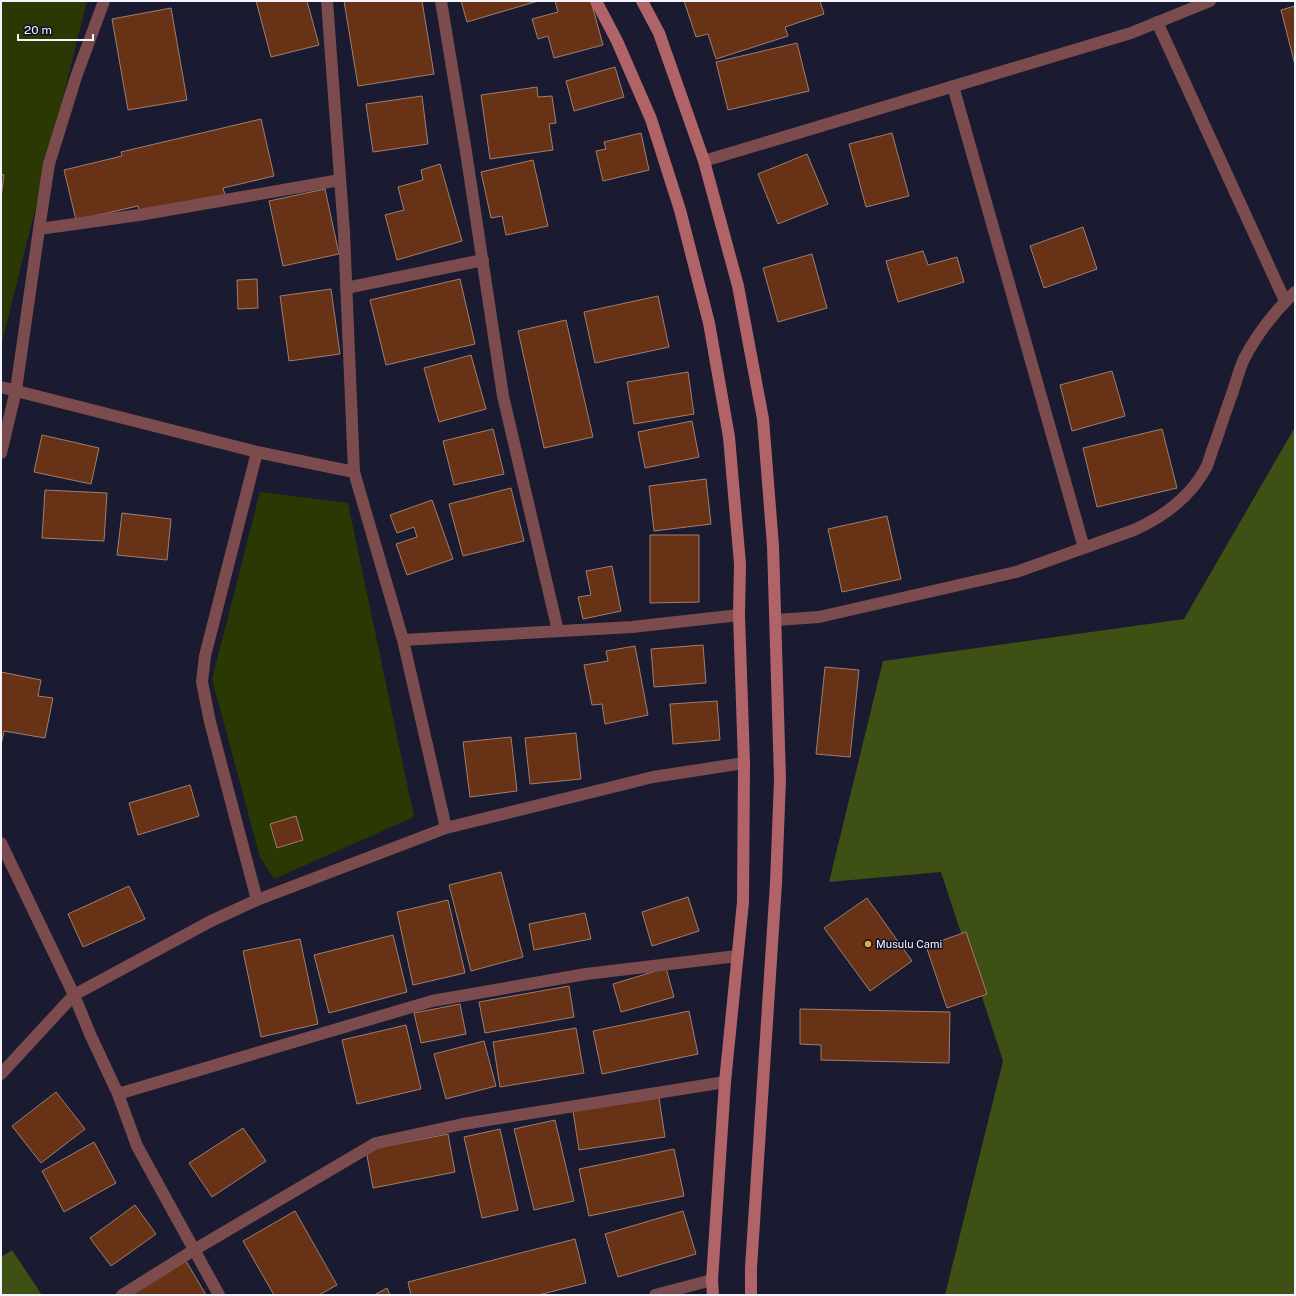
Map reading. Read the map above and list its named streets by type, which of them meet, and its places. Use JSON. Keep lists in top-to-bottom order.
{
  "places": ["Musulu Cami"],
  "scale_bar": "20 m"
}
